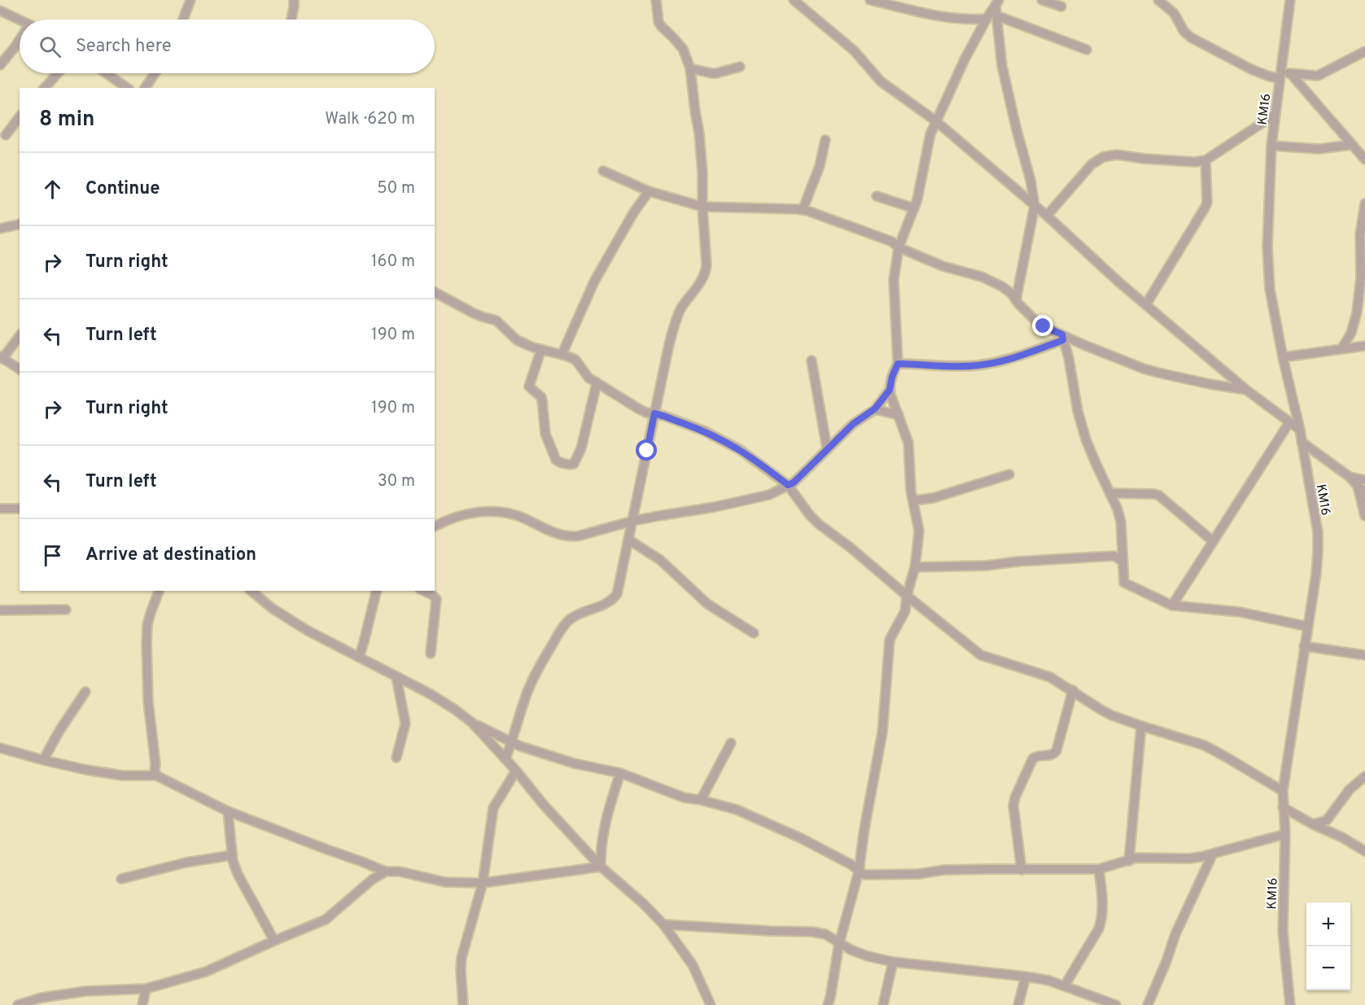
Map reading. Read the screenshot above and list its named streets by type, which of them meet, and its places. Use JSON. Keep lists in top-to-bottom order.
{
  "streets": {
    "street": ["KM16"]
  },
  "page": {
    "search": "Search here",
    "heading": ["8 min", "Walk · 620 m"],
    "list": [
      ["Continue", "50 m"],
      ["Turn right", "160 m"],
      ["Turn left", "190 m"],
      ["Turn right", "190 m"],
      ["Turn left", "30 m"],
      "Arrive at destination"
    ],
    "map_buttons": ["+", "−"]
  }
}
